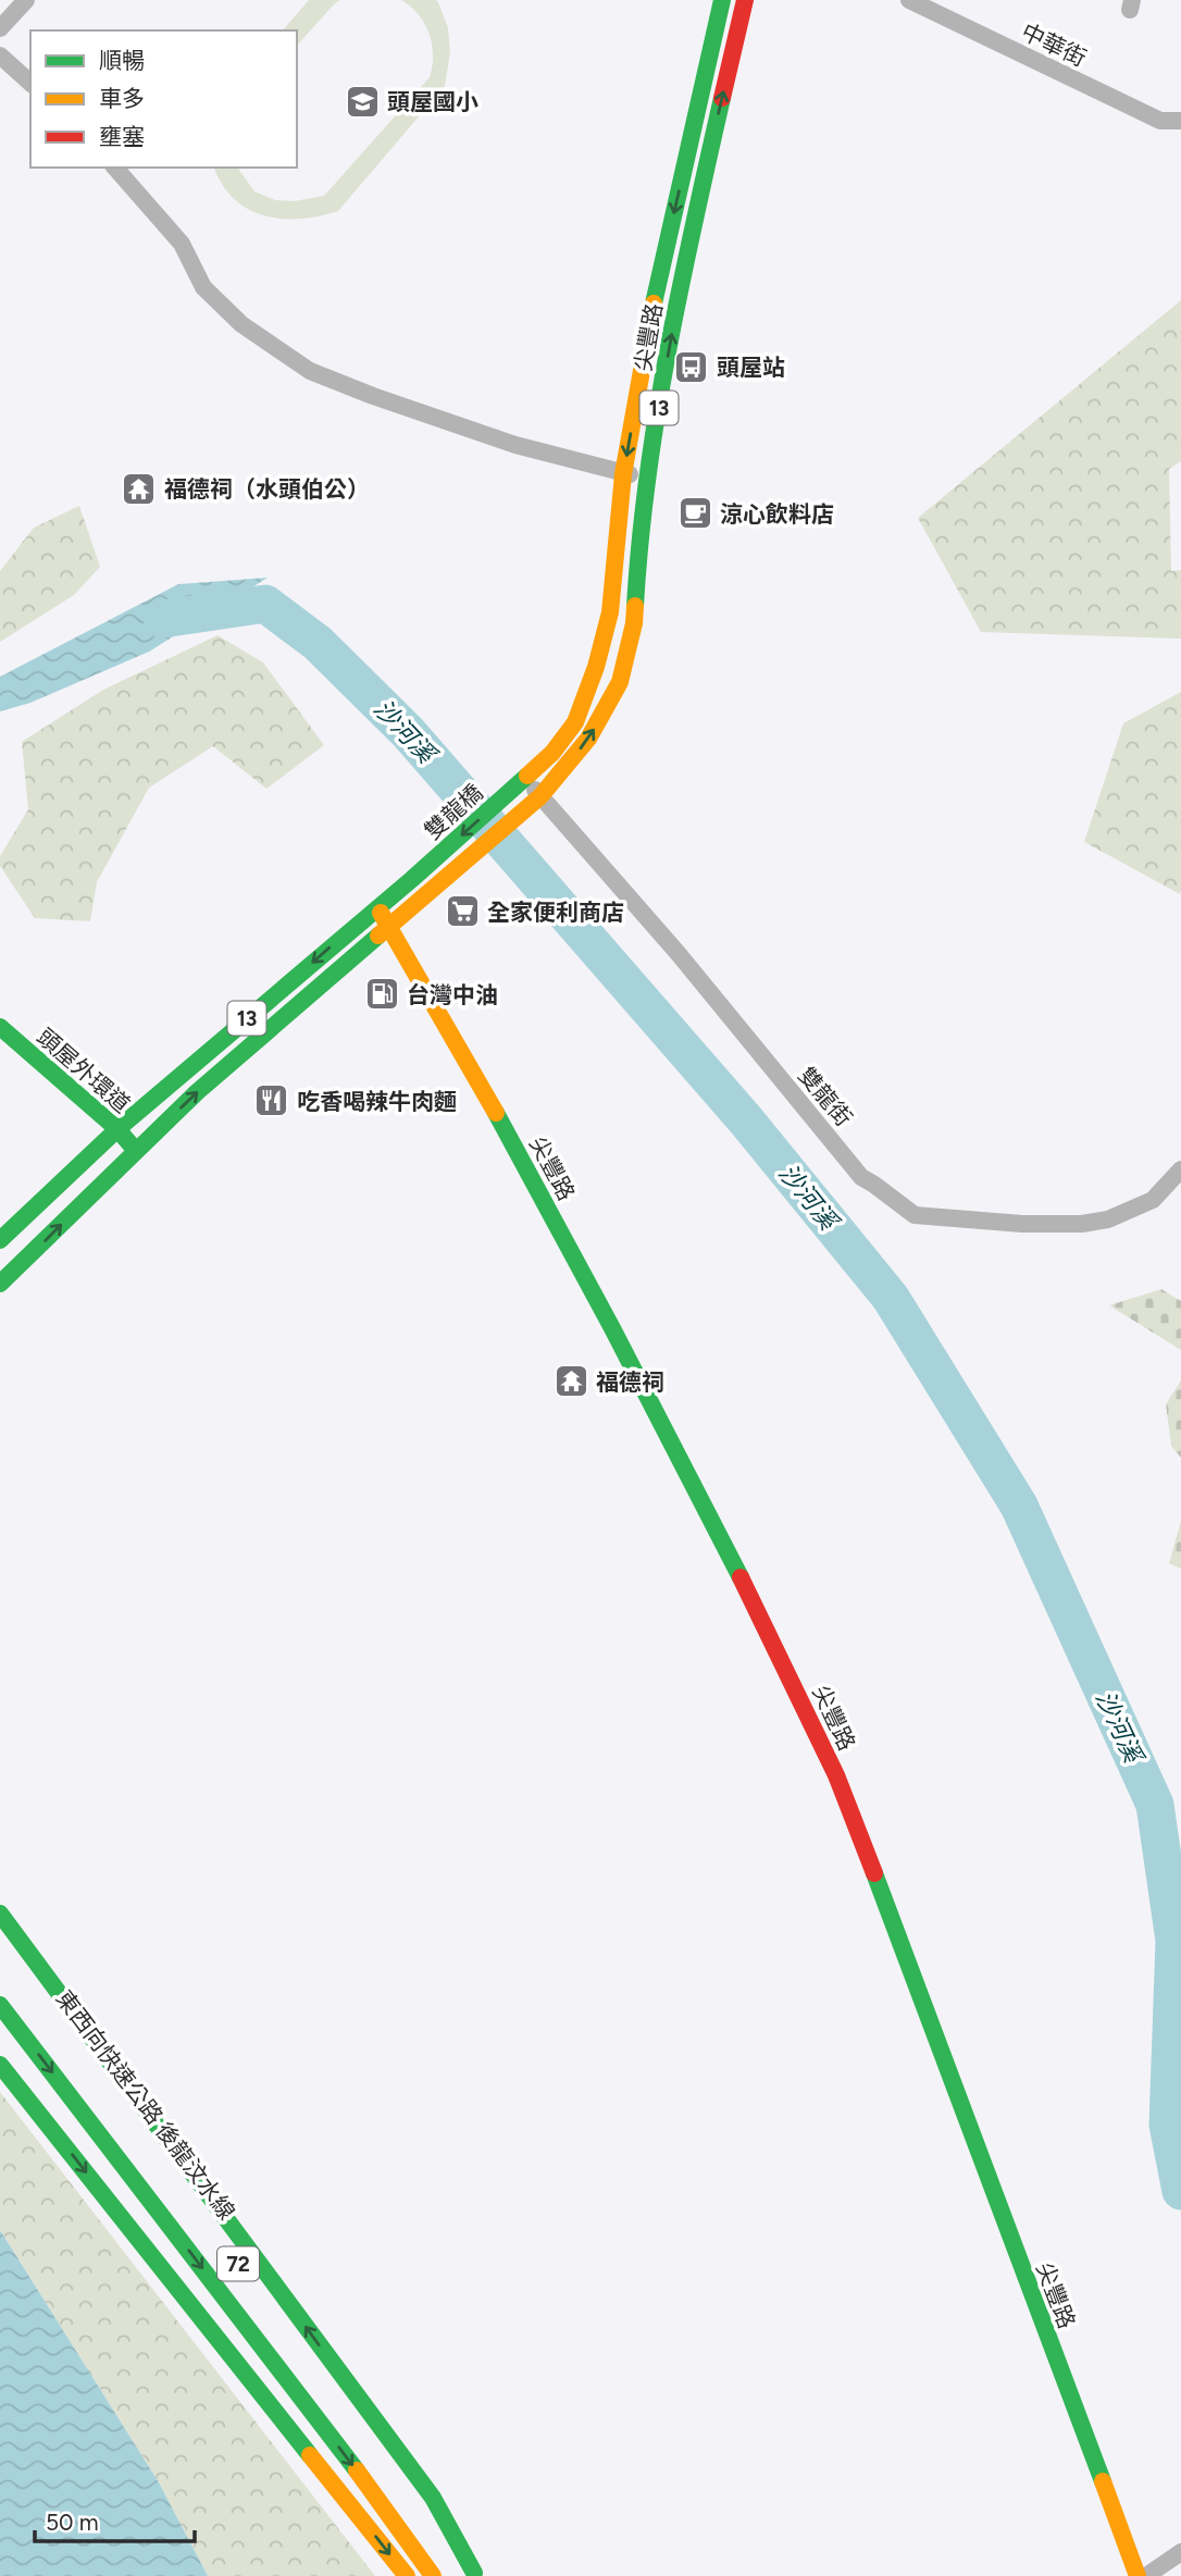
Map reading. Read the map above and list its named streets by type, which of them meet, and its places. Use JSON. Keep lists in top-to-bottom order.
{
  "streets": {
    "main road": [
      "尖豐路",
      "13",
      "雙龍橋",
      "頭屋外環道",
      "東西向快速公路 後龍汶水線",
      "72"
    ],
    "street": ["中華街", "雙龍街"]
  },
  "crossings": [
    ["尖豐路", "13"],
    ["尖豐路", "雙龍橋"],
    ["尖豐路", "雙龍街"],
    ["13", "雙龍橋"],
    ["13", "頭屋外環道"],
    ["雙龍橋", "雙龍街"]
  ],
  "water": ["沙河溪"],
  "places": {
    "school or university": ["頭屋國小"],
    "bus stop": ["頭屋站"],
    "temple": ["福德祠（水頭伯公）", "福德祠"],
    "cafe": ["涼心飲料店"],
    "supermarket": ["全家便利商店"],
    "fuel station": ["台灣中油"],
    "restaurant": ["吃香喝辣牛肉麵"]
  },
  "legend": ["順暢", "車多", "壅塞"],
  "scale_bar": "50 m"
}
